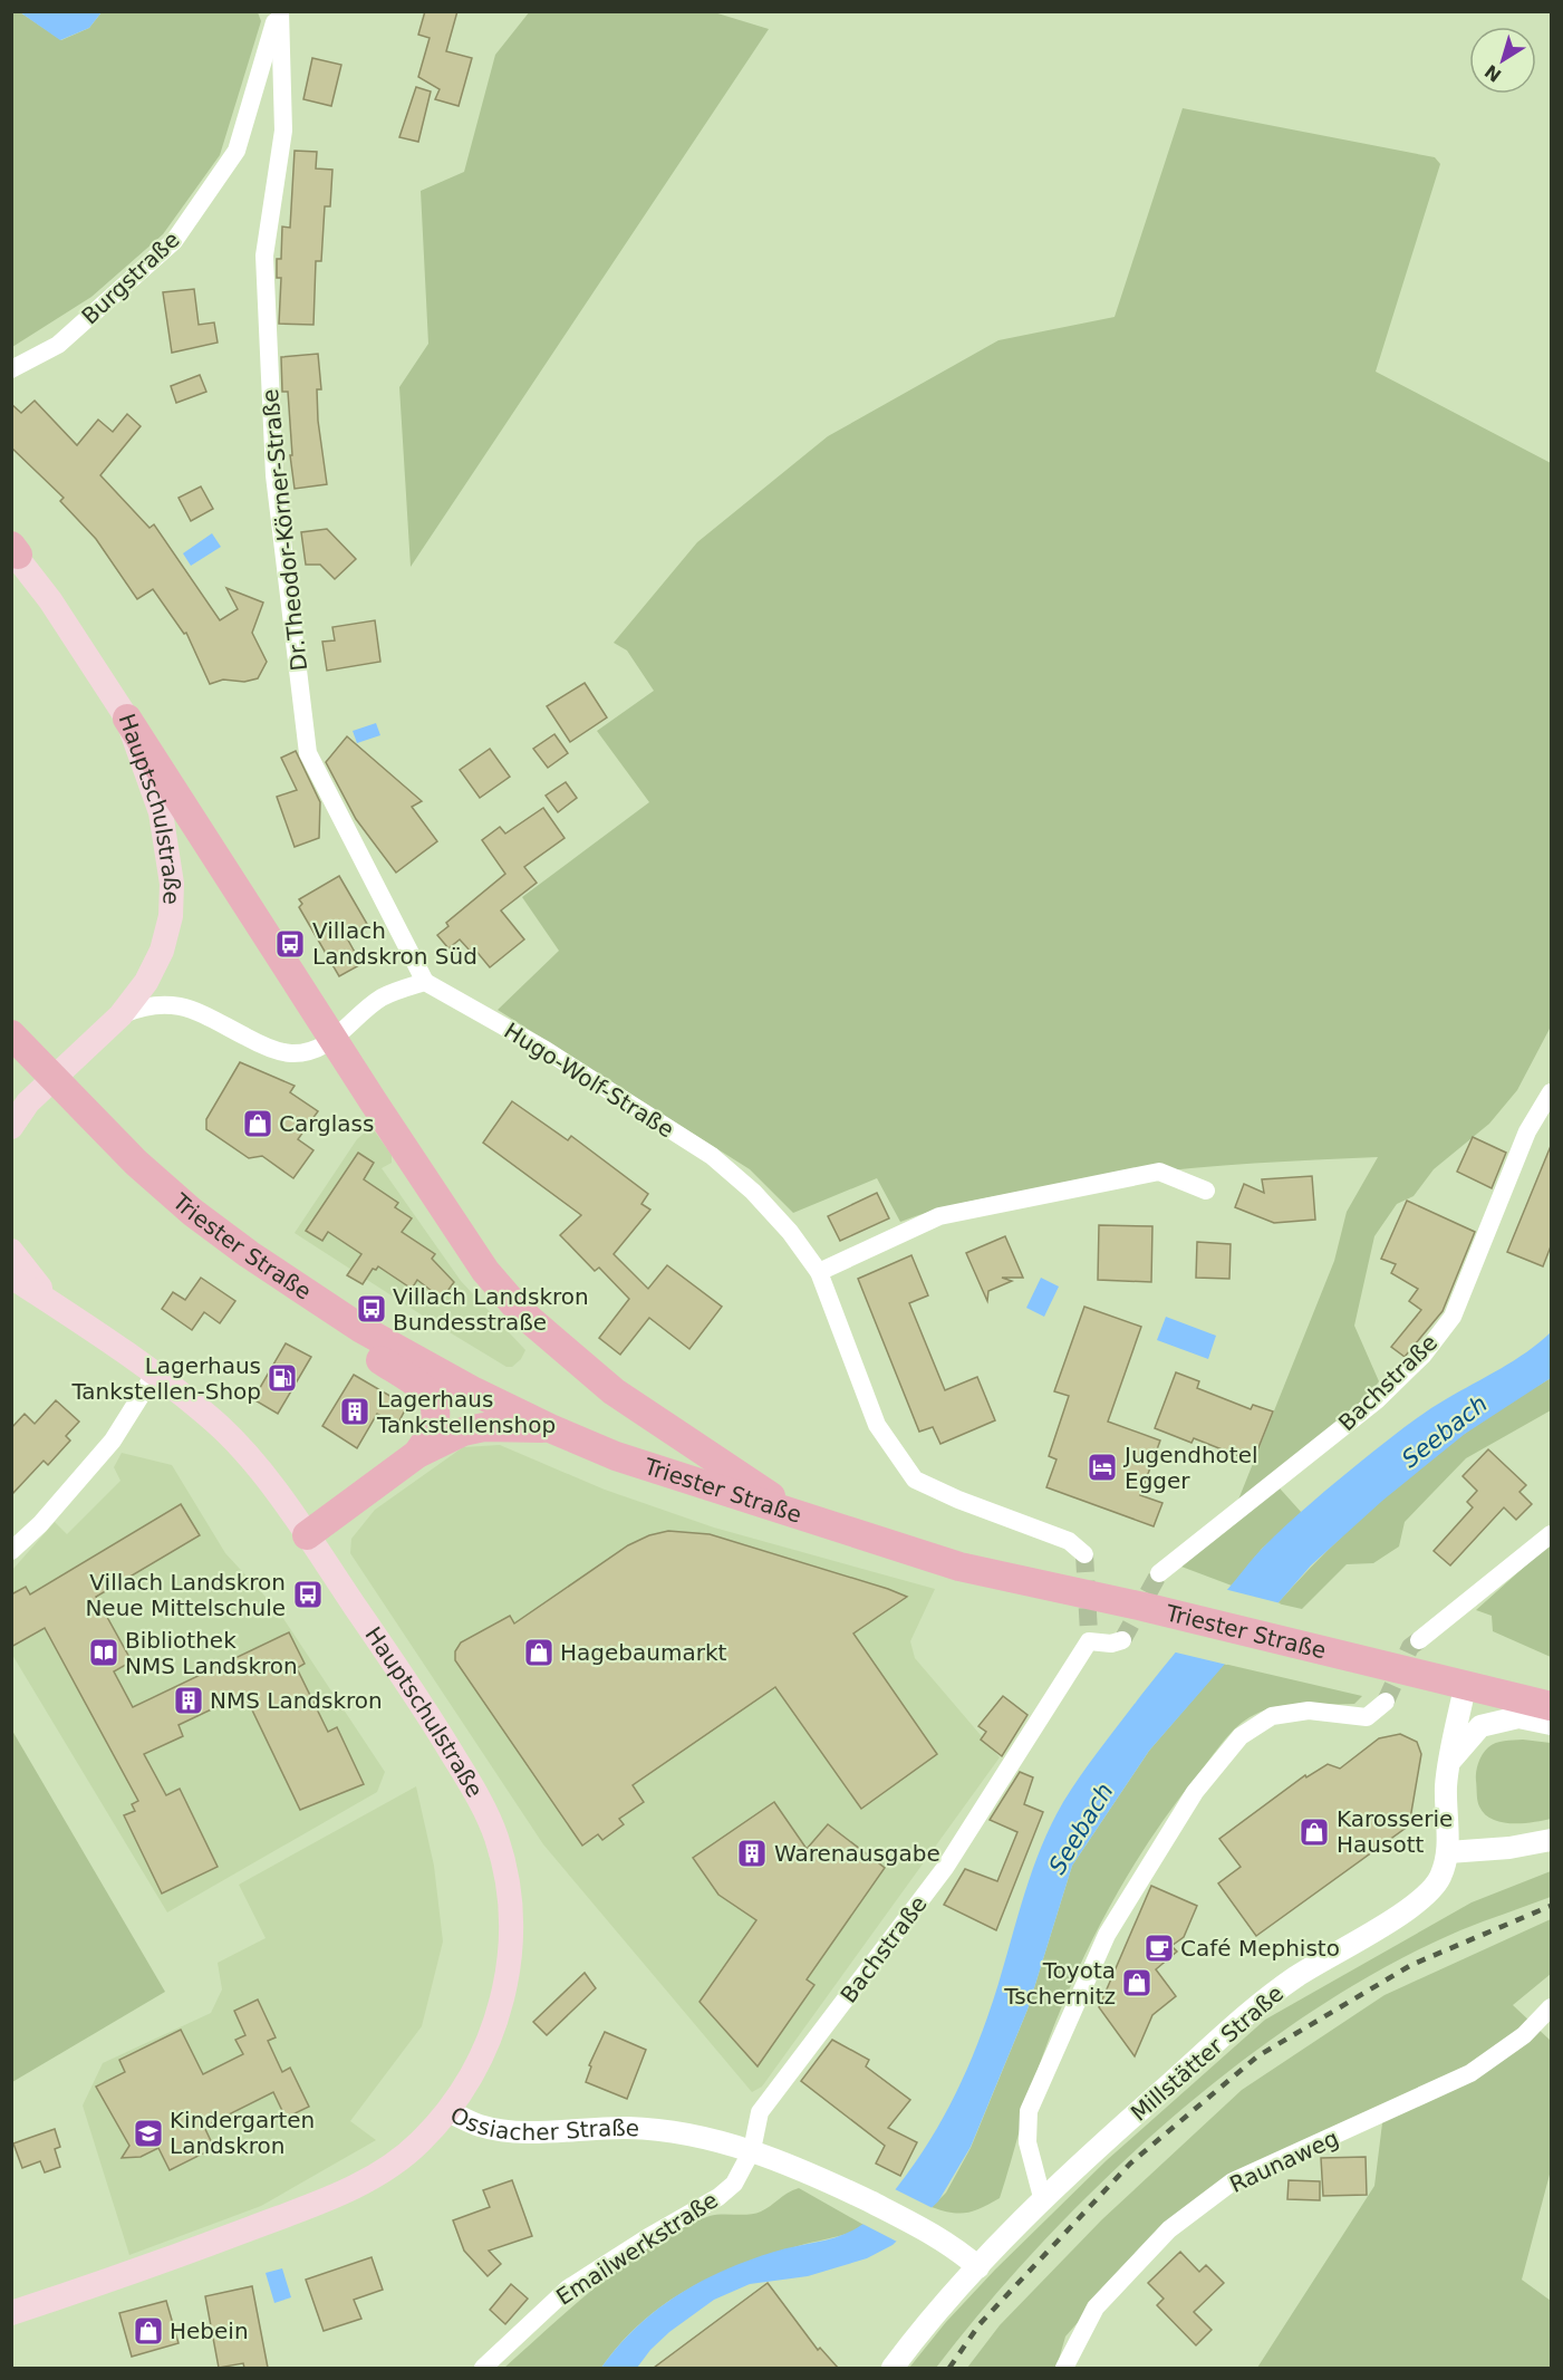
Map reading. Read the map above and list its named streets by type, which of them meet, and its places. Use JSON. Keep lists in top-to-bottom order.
{
  "streets": {
    "main road": ["Hauptschulstraße", "Triester Straße", "Ossiacher Straße"],
    "street": [
      "Burgstraße",
      "Dr.Theodor-Körner-Straße",
      "Hugo-Wolf-Straße",
      "Bachstraße",
      "Millstätter Straße",
      "Raunaweg",
      "Emailwerkstraße"
    ]
  },
  "crossings": [
    ["Burgstraße", "Dr.Theodor-Körner-Straße"],
    ["Dr.Theodor-Körner-Straße", "Hugo-Wolf-Straße"],
    ["Hauptschulstraße", "Ossiacher Straße"],
    ["Triester Straße", "Millstätter Straße"],
    ["Bachstraße", "Ossiacher Straße"],
    ["Bachstraße", "Emailwerkstraße"],
    ["Millstätter Straße", "Ossiacher Straße"],
    ["Ossiacher Straße", "Emailwerkstraße"]
  ],
  "water": ["Seebach"],
  "places": {
    "bus stop": ["Villach Landskron Süd", "Villach Landskron Bundesstraße", "Villach Landskron Neue Mittelschule"],
    "shop": [
      "Carglass",
      "Hagebaumarkt",
      "Karosserie Hausott",
      "Toyota Tschernitz",
      "Hebein"
    ],
    "fuel station": ["Lagerhaus Tankstellen-Shop"],
    "building": ["Lagerhaus Tankstellenshop", "NMS Landskron", "Warenausgabe"],
    "hotel": ["Jugendhotel Egger"],
    "library": ["Bibliothek NMS Landskron"],
    "cafe": ["Café Mephisto"],
    "school or university": ["Kindergarten Landskron"]
  },
  "north": "bottom left"
}
